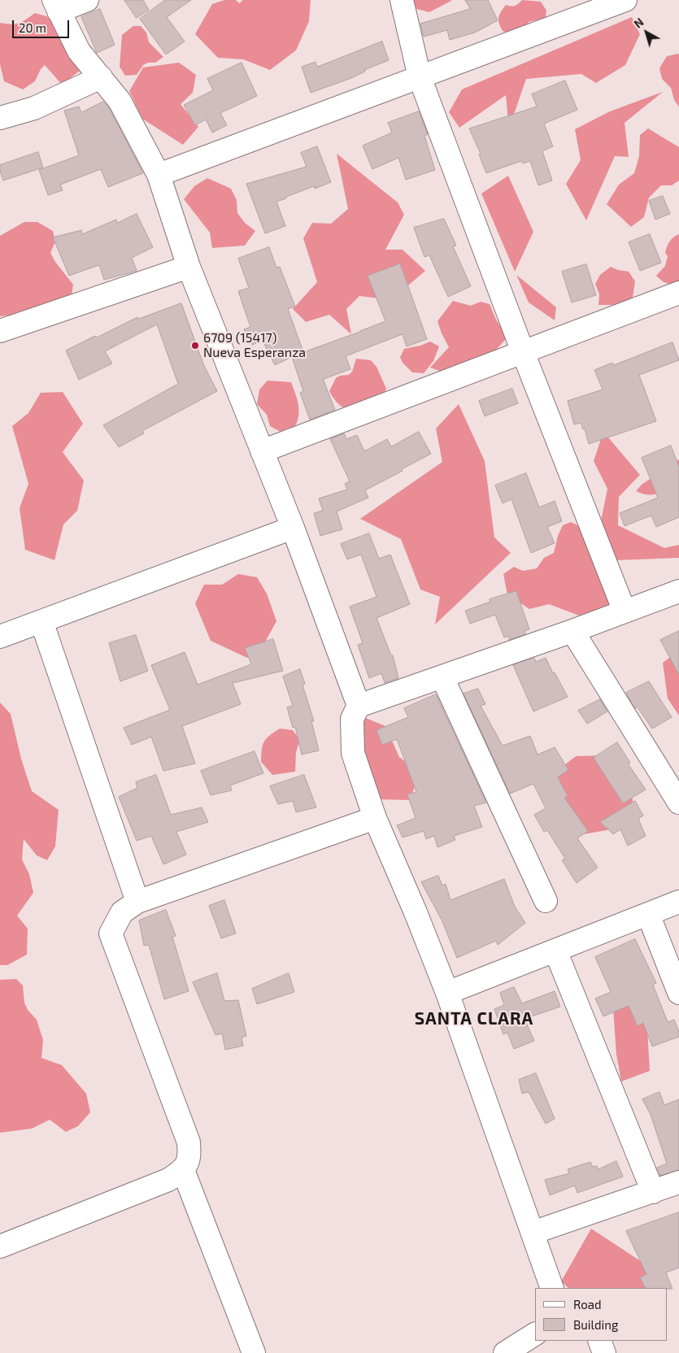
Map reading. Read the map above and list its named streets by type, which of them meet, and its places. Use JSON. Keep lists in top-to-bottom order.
{
  "districts": ["SANTA CLARA"],
  "places": ["6709 (15417) Nueva Esperanza"],
  "legend": ["Road", "Building"],
  "scale_bar": "20 m",
  "north": "top left"
}
